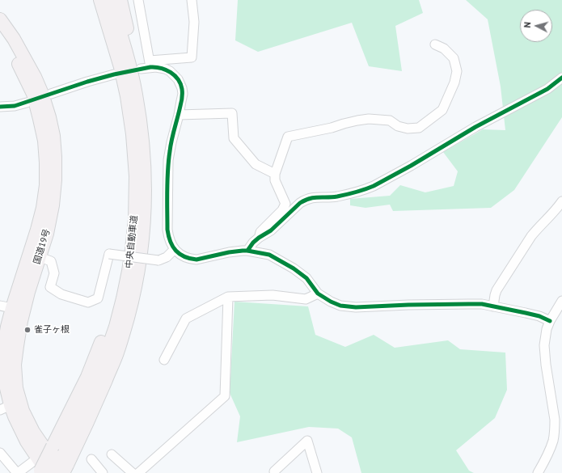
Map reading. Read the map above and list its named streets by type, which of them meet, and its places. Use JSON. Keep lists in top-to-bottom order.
{
  "streets": {
    "highway": ["中央自動車道", "国道19号"]
  },
  "crossings": [
    ["中央自動車道", "国道19号"]
  ],
  "places": ["雀子ヶ根"],
  "north": "left"
}
